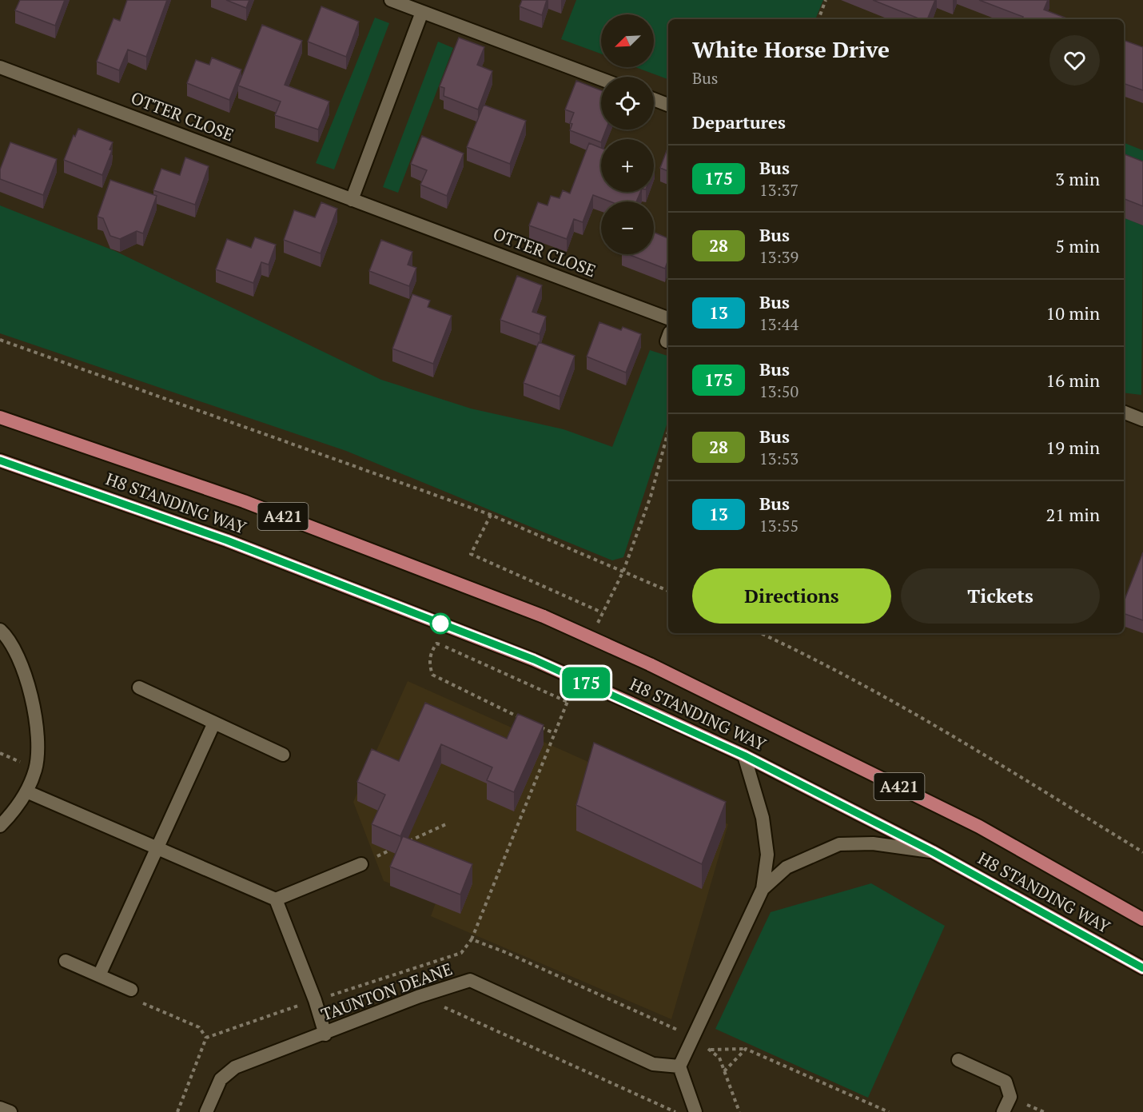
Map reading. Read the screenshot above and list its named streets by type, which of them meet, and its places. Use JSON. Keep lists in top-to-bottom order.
{
  "streets": {
    "highway": ["H8 STANDING WAY", "A421"],
    "street": ["OTTER CLOSE", "TAUNTON DEANE"]
  },
  "lines": ["bus line 175"],
  "north": "bottom left",
  "page": {
    "on_map": "175",
    "map_buttons": ["+", "−"],
    "heading": [
      ["White Horse Drive", "Bus"],
      "Departures"
    ],
    "list": [
      {
        "mark": "175",
        "name": "Bus",
        "note": "13:37",
        "value": "3 min"
      },
      {
        "mark": "28",
        "name": "Bus",
        "note": "13:39",
        "value": "5 min"
      },
      {
        "mark": "13",
        "name": "Bus",
        "note": "13:44",
        "value": "10 min"
      },
      {
        "mark": "175",
        "name": "Bus",
        "note": "13:50",
        "value": "16 min"
      },
      {
        "mark": "28",
        "name": "Bus",
        "note": "13:53",
        "value": "19 min"
      },
      {
        "mark": "13",
        "name": "Bus",
        "note": "13:55",
        "value": "21 min"
      }
    ],
    "buttons": ["Directions", "Tickets"]
  }
}
